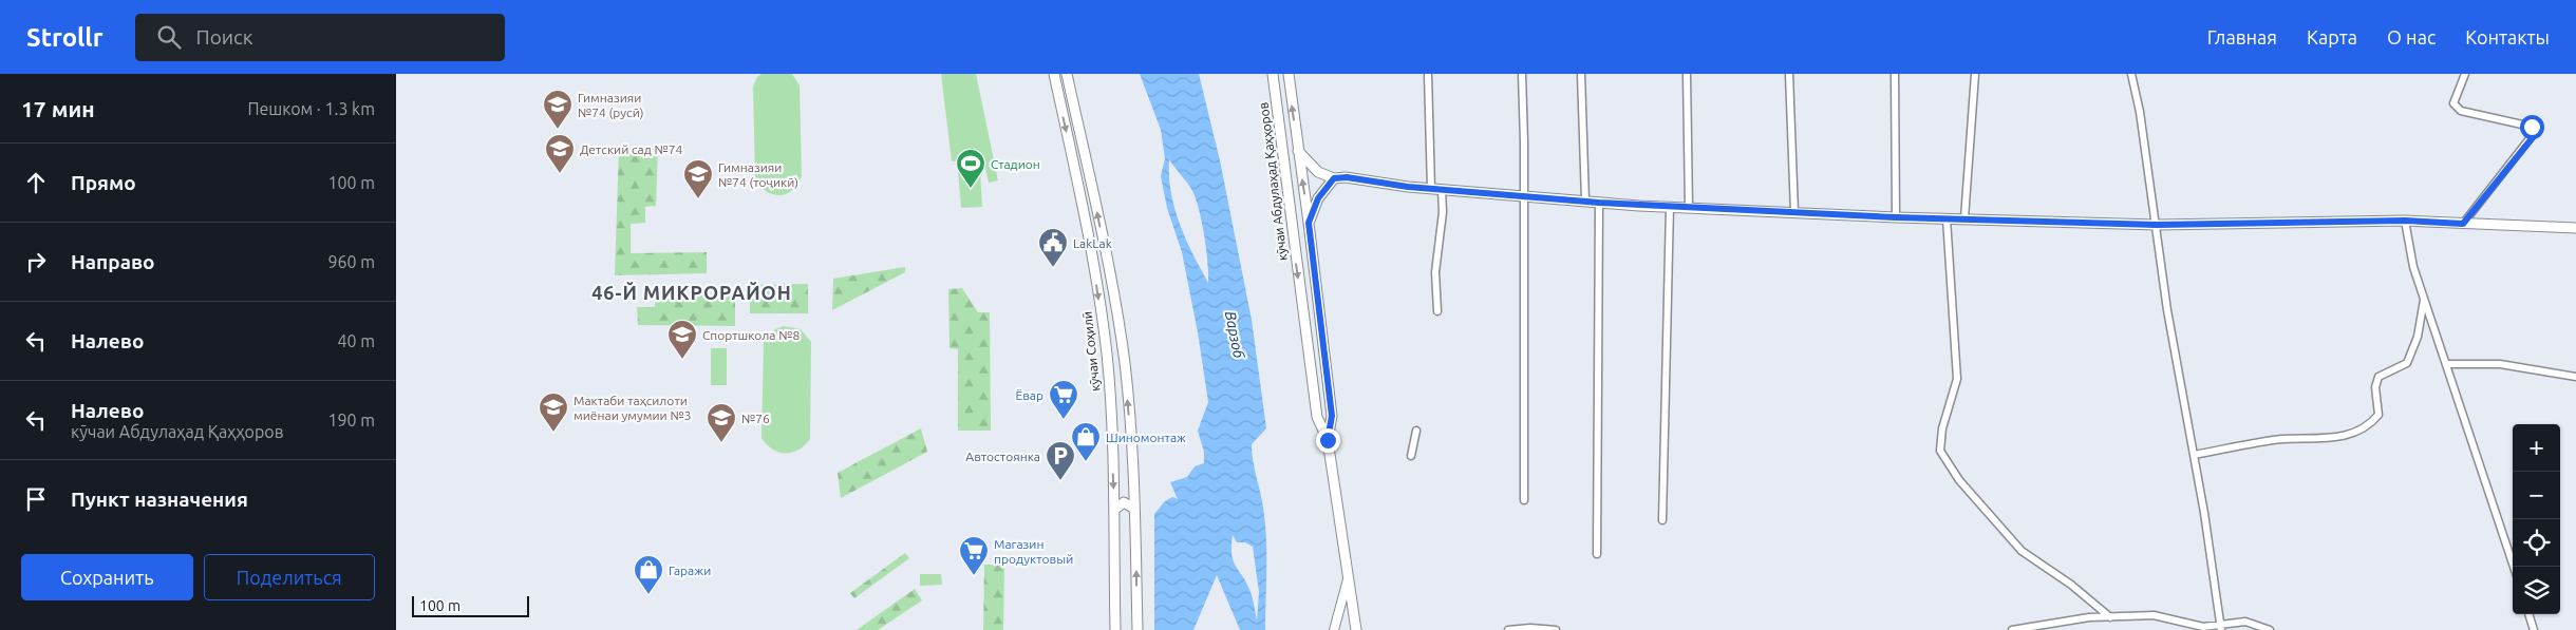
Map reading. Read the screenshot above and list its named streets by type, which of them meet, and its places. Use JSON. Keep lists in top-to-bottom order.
{
  "streets": {
    "main road": ["кӯчаи Абдулаҳад Қаҳҳоров", "кӯчаи Соҳилӣ"]
  },
  "districts": ["46-Й МИКРОРАЙОН"],
  "water": ["Варзоб"],
  "places": {
    "school or university": [
      "Гимназияи №74 (русӣ)",
      "Детский сад №74",
      "Гимназияи №74 (тоҷикӣ)",
      "Спортшкола №8",
      "Мактаби таҳсилоти миёнаи умумии №3",
      "№76"
    ],
    "sports": ["Стадион"],
    "public building": ["LakLak"],
    "supermarket": ["Ёвар", "Магазин продуктовый"],
    "shop": ["Шиномонтаж", "Гаражи"],
    "parking": ["Автостоянка"]
  },
  "scale_bar": "100 m",
  "page": {
    "header": "Strollr",
    "search": "Поиск",
    "nav": [
      "Главная",
      "Карта",
      "О нас",
      "Контакты"
    ],
    "heading": ["17 мин", "Пешком · 1.3 km"],
    "list": [
      ["Прямо", "100 m"],
      ["Направо", "960 m"],
      ["Налево", "40 m"],
      ["Налево", "кӯчаи Абдулаҳад Қаҳҳоров", "190 m"],
      "Пункт назначения"
    ],
    "map_buttons": ["+", "−"],
    "buttons": ["Сохранить", "Поделиться"],
    "scale": "100 m"
  }
}
